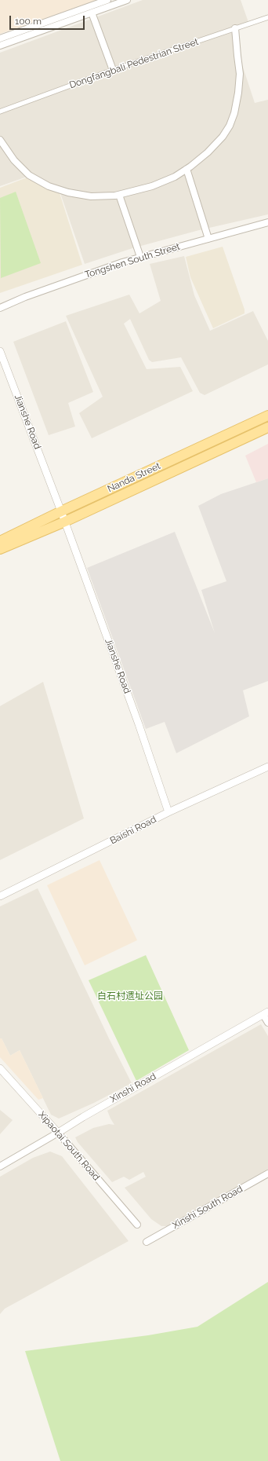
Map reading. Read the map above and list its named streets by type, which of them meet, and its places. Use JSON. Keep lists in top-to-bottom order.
{
  "streets": {
    "main road": ["Nanda Street"],
    "street": [
      "Dongfangbali Pedestrian Street",
      "Tongshen South Street",
      "Jianshe Road",
      "Baishi Road",
      "Xinshi Road",
      "Xipaotai South Road",
      "Xinshi South Road"
    ]
  },
  "crossings": [
    ["Jianshe Road", "Nanda Street"],
    ["Jianshe Road", "Baishi Road"],
    ["Xinshi Road", "Xipaotai South Road"]
  ],
  "parks": ["白石村遗址公园"],
  "scale_bar": "100 m"
}
